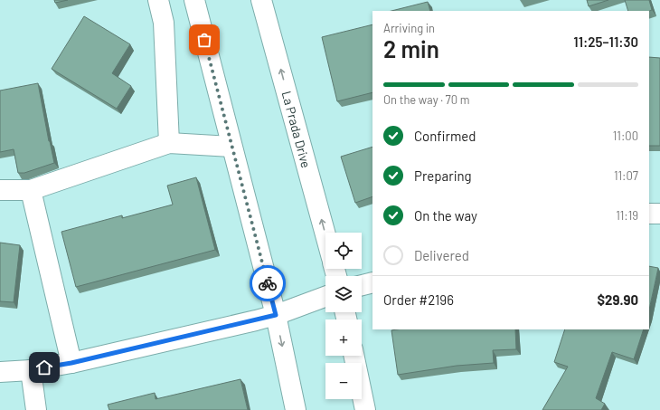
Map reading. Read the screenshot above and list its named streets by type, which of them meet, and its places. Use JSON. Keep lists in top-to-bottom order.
{
  "streets": {
    "main road": ["La Prada Drive"]
  },
  "page": {
    "heading": ["2 min", "Arriving in", "11:25–11:30"],
    "panel": ["Order #2196", "$29.90"],
    "bar": "On the way · 70 m",
    "list": [
      ["Confirmed", "11:00"],
      ["Preparing", "11:07"],
      ["On the way", "11:19"],
      "Delivered"
    ],
    "map_buttons": ["+", "−"]
  }
}
